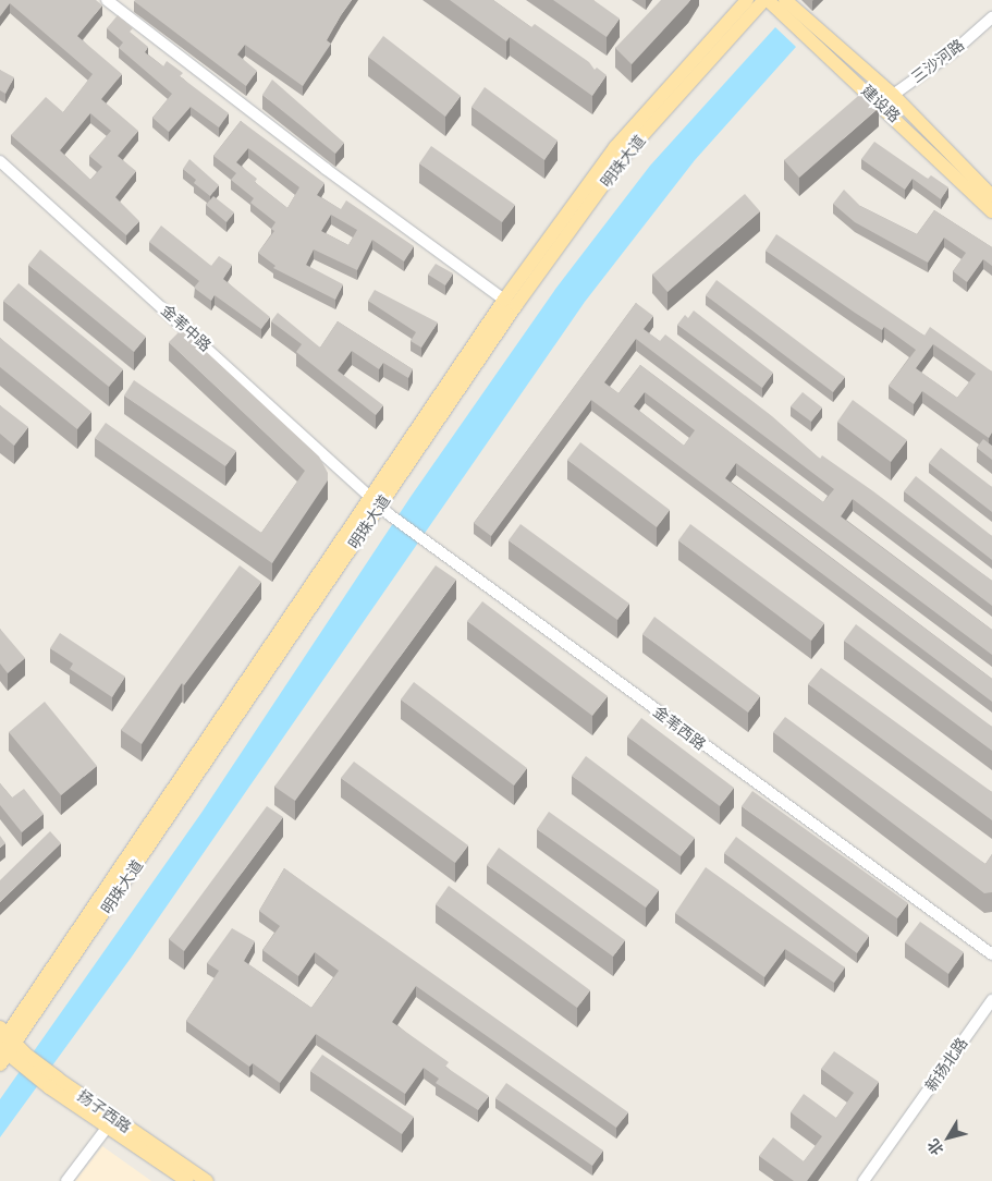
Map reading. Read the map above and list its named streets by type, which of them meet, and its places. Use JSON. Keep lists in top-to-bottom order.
{
  "streets": {
    "main road": ["建设路", "明珠大道", "扬子西路"],
    "street": [
      "三沙河路",
      "金苇中路",
      "金苇西路",
      "新扬北路"
    ]
  },
  "crossings": [
    ["三沙河路", "建设路"],
    ["建设路", "明珠大道"],
    ["明珠大道", "金苇中路"],
    ["明珠大道", "金苇西路"],
    ["明珠大道", "扬子西路"],
    ["金苇中路", "金苇西路"]
  ],
  "north": "bottom left"
}
